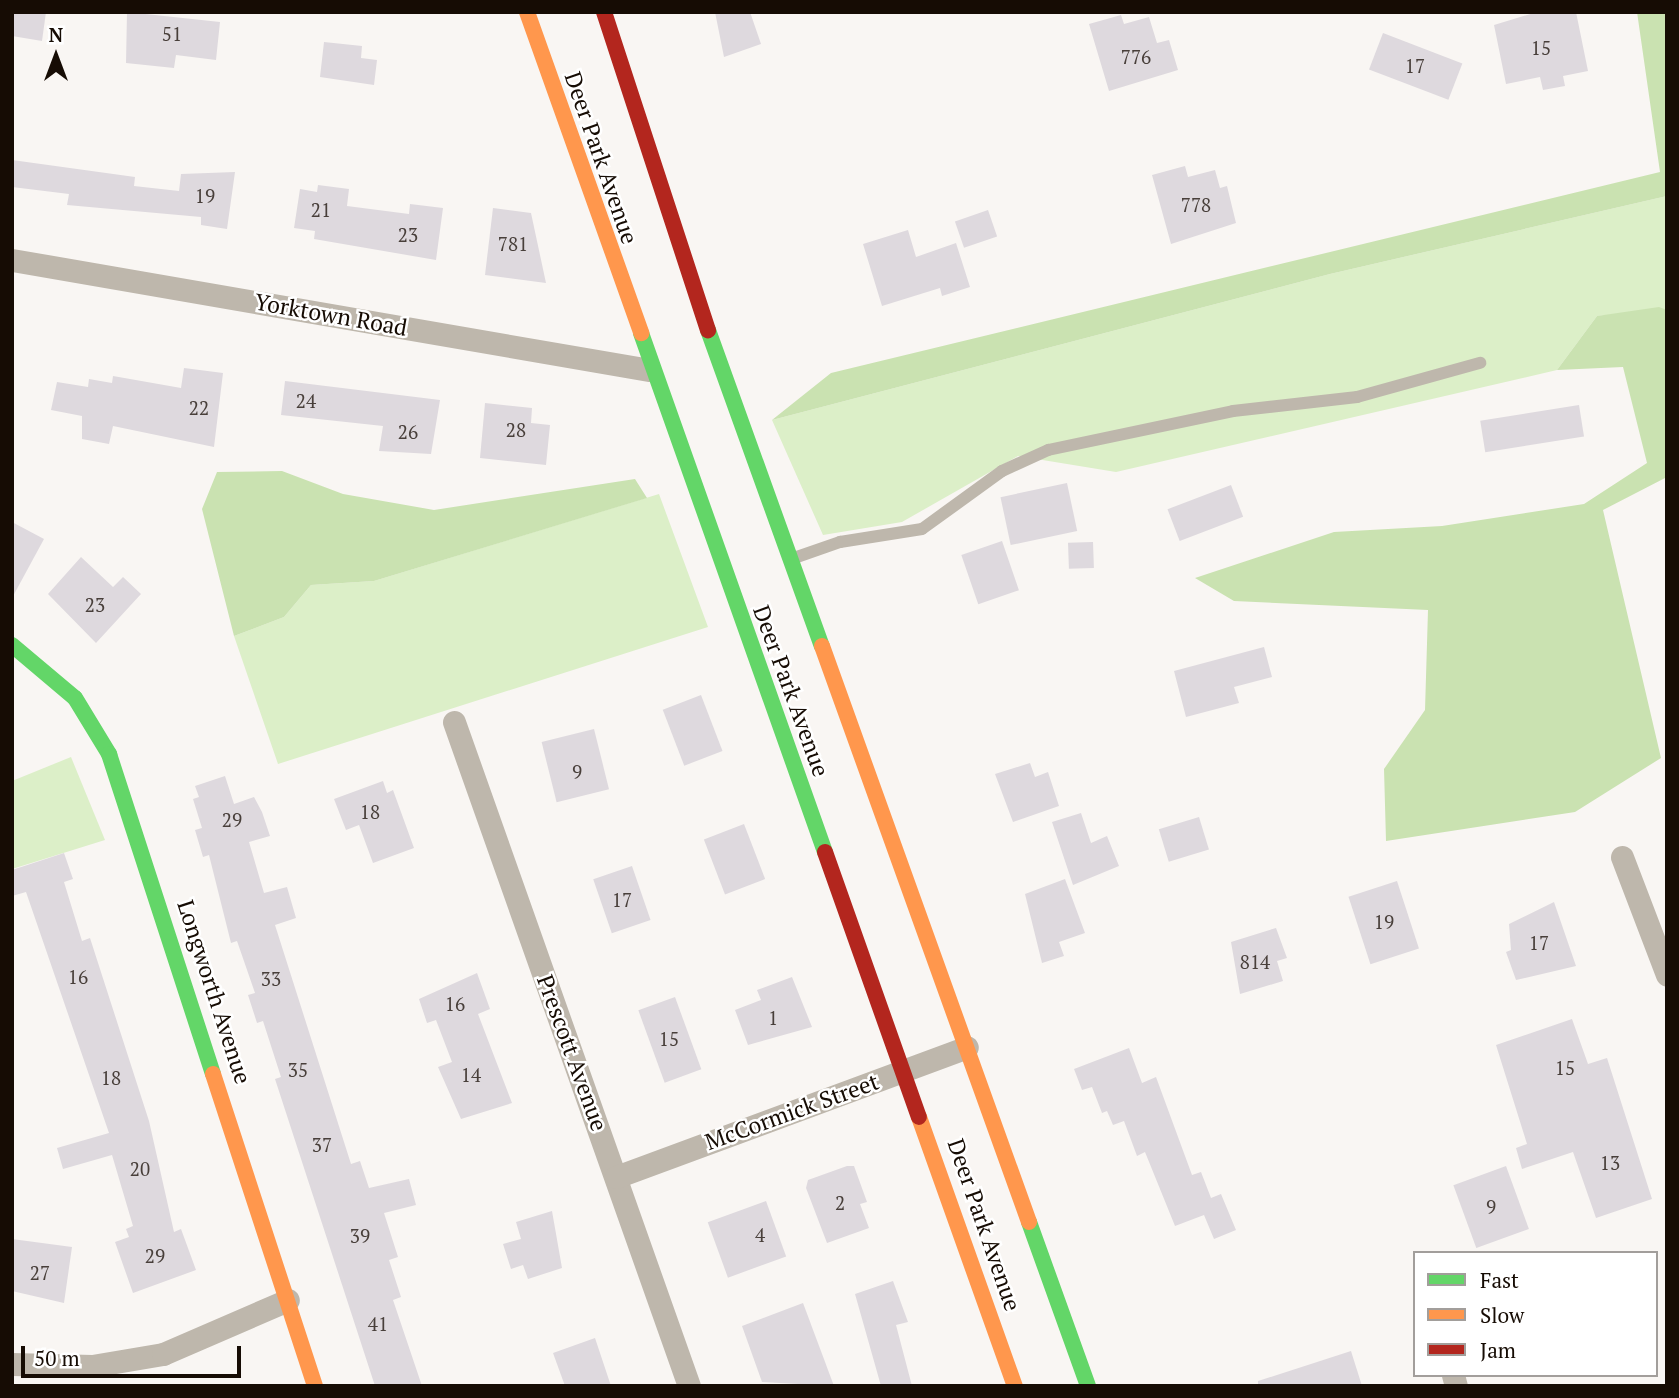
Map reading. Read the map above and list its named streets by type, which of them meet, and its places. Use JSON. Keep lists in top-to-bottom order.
{
  "streets": {
    "main road": ["Deer Park Avenue", "Longworth Avenue"],
    "street": ["Yorktown Road", "Prescott Avenue", "McCormick Street"]
  },
  "crossings": [
    ["Deer Park Avenue", "Yorktown Road"],
    ["Deer Park Avenue", "McCormick Street"],
    ["Prescott Avenue", "McCormick Street"]
  ],
  "house_numbers": [
    "51",
    "15",
    "776",
    "17",
    "19",
    "778",
    "21",
    "23",
    "781",
    "24",
    "22",
    "28",
    "26",
    "23",
    "9",
    "18",
    "29",
    "17",
    "19",
    "17",
    "814",
    "16",
    "33",
    "16",
    "1",
    "15",
    "15",
    "35",
    "14",
    "18",
    "37",
    "13",
    "20",
    "2",
    "9",
    "4",
    "39",
    "29",
    "27",
    "41"
  ],
  "legend": ["Fast", "Slow", "Jam"],
  "scale_bar": "50 m",
  "north": "top"
}
